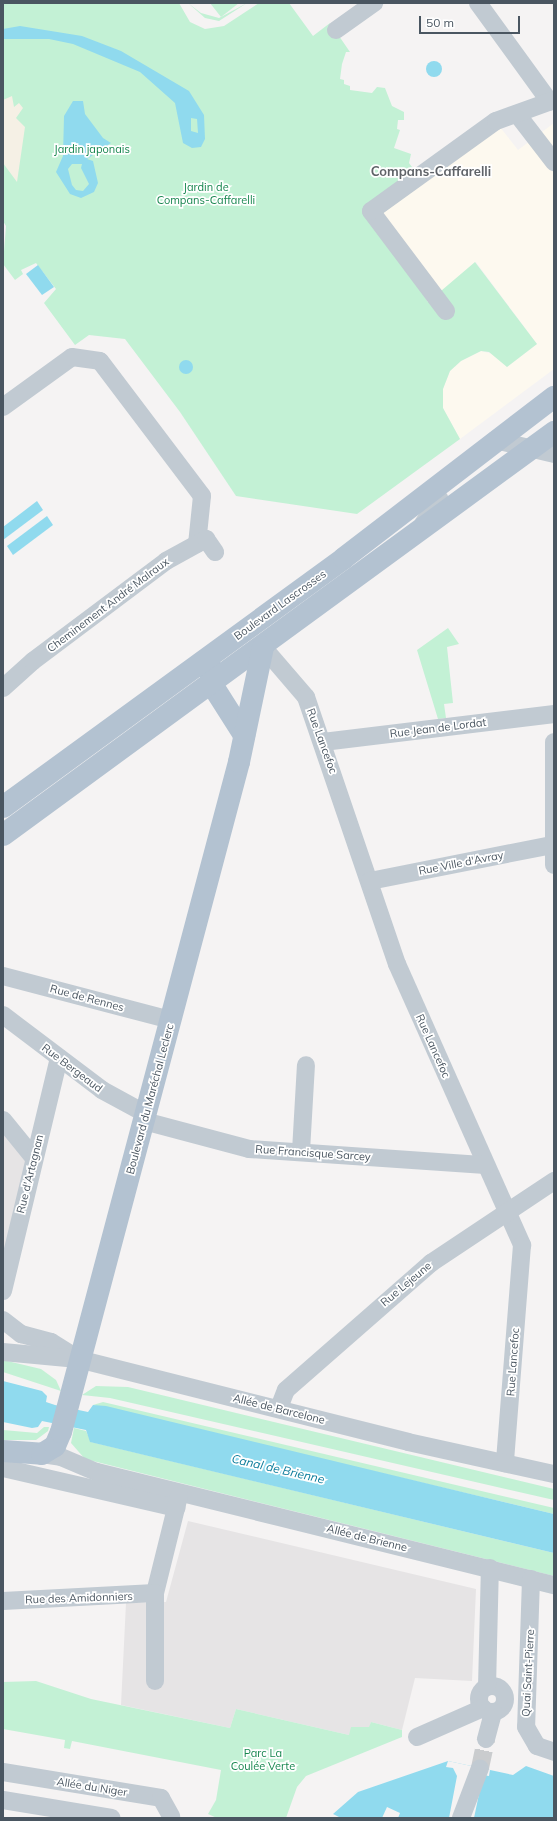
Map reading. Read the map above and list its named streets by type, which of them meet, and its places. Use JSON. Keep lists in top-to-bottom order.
{
  "streets": {
    "main road": ["Boulevard Lascrosses", "Boulevard du Maréchal Leclerc", "Allée de Brienne"],
    "street": [
      "Cheminement André Malraux",
      "Rue Jean de Lordat",
      "Rue Lancefoc",
      "Rue Ville d'Avray",
      "Rue de Rennes",
      "Rue Bergeaud",
      "Rue Francisque Sarcey",
      "Rue d'Artagnan",
      "Rue Lejeune",
      "Allée de Barcelone",
      "Rue des Amidonniers",
      "Quai Saint-Pierre",
      "Allée du Niger"
    ]
  },
  "crossings": [
    ["Rue Jean de Lordat", "Rue Lancefoc"],
    ["Rue Lancefoc", "Rue Ville d'Avray"],
    ["Rue Lancefoc", "Boulevard du Maréchal Leclerc"],
    ["Rue Lancefoc", "Rue Francisque Sarcey"],
    ["Rue Lancefoc", "Rue Lejeune"],
    ["Rue Lancefoc", "Allée de Barcelone"],
    ["Rue de Rennes", "Boulevard du Maréchal Leclerc"],
    ["Rue Bergeaud", "Boulevard du Maréchal Leclerc"],
    ["Rue Bergeaud", "Rue Francisque Sarcey"],
    ["Rue Bergeaud", "Rue d'Artagnan"],
    ["Boulevard du Maréchal Leclerc", "Rue Francisque Sarcey"],
    ["Boulevard du Maréchal Leclerc", "Allée de Barcelone"],
    ["Boulevard du Maréchal Leclerc", "Allée de Brienne"],
    ["Rue Lejeune", "Allée de Barcelone"],
    ["Allée de Brienne", "Quai Saint-Pierre"]
  ],
  "districts": ["Compans-Caffarelli"],
  "water": ["Canal de Brienne"],
  "parks": ["Jardin japonais", "Jardin de Compans-Caffarelli", "Parc La Coulée Verte"],
  "scale_bar": "50 m"
}
